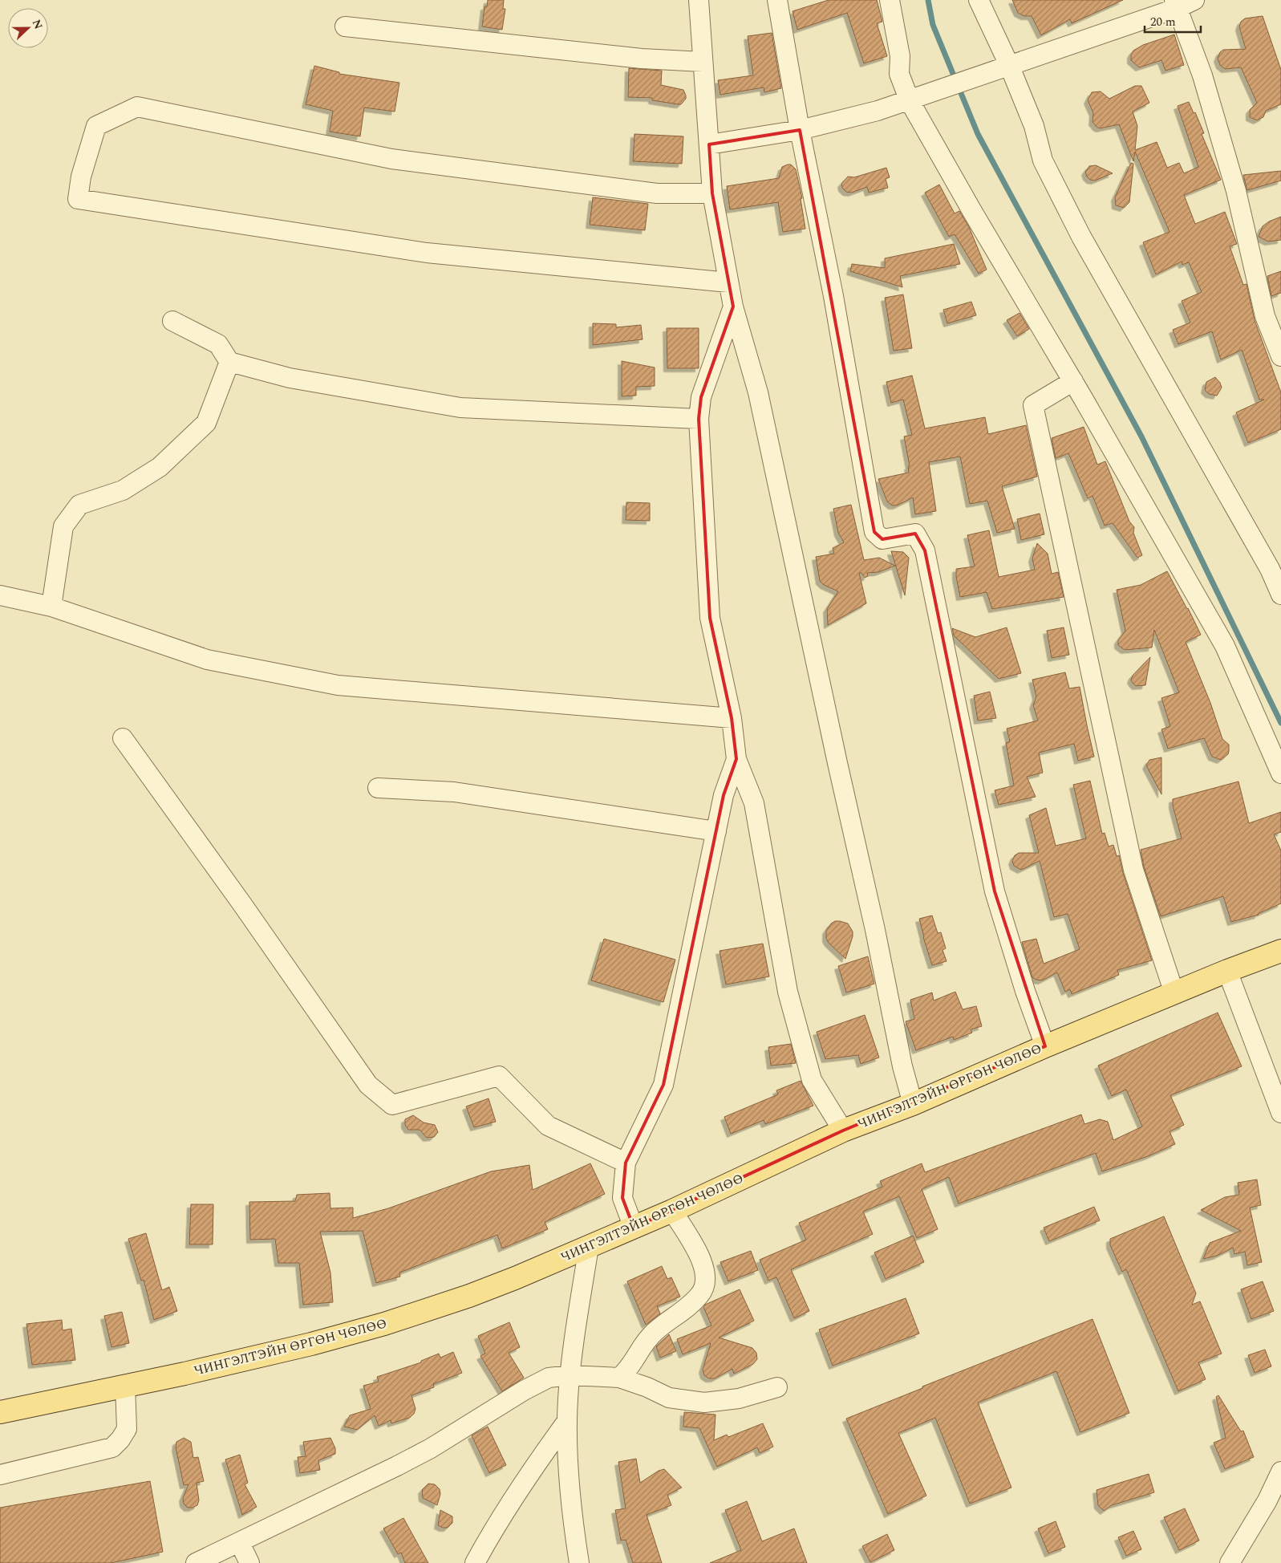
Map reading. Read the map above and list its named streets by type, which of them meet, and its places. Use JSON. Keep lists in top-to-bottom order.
{
  "streets": {
    "main road": ["ЧИНГЭЛТЭЙН ӨРГӨН ЧӨЛӨӨ"]
  },
  "scale_bar": "20 m",
  "north": "right"
}
